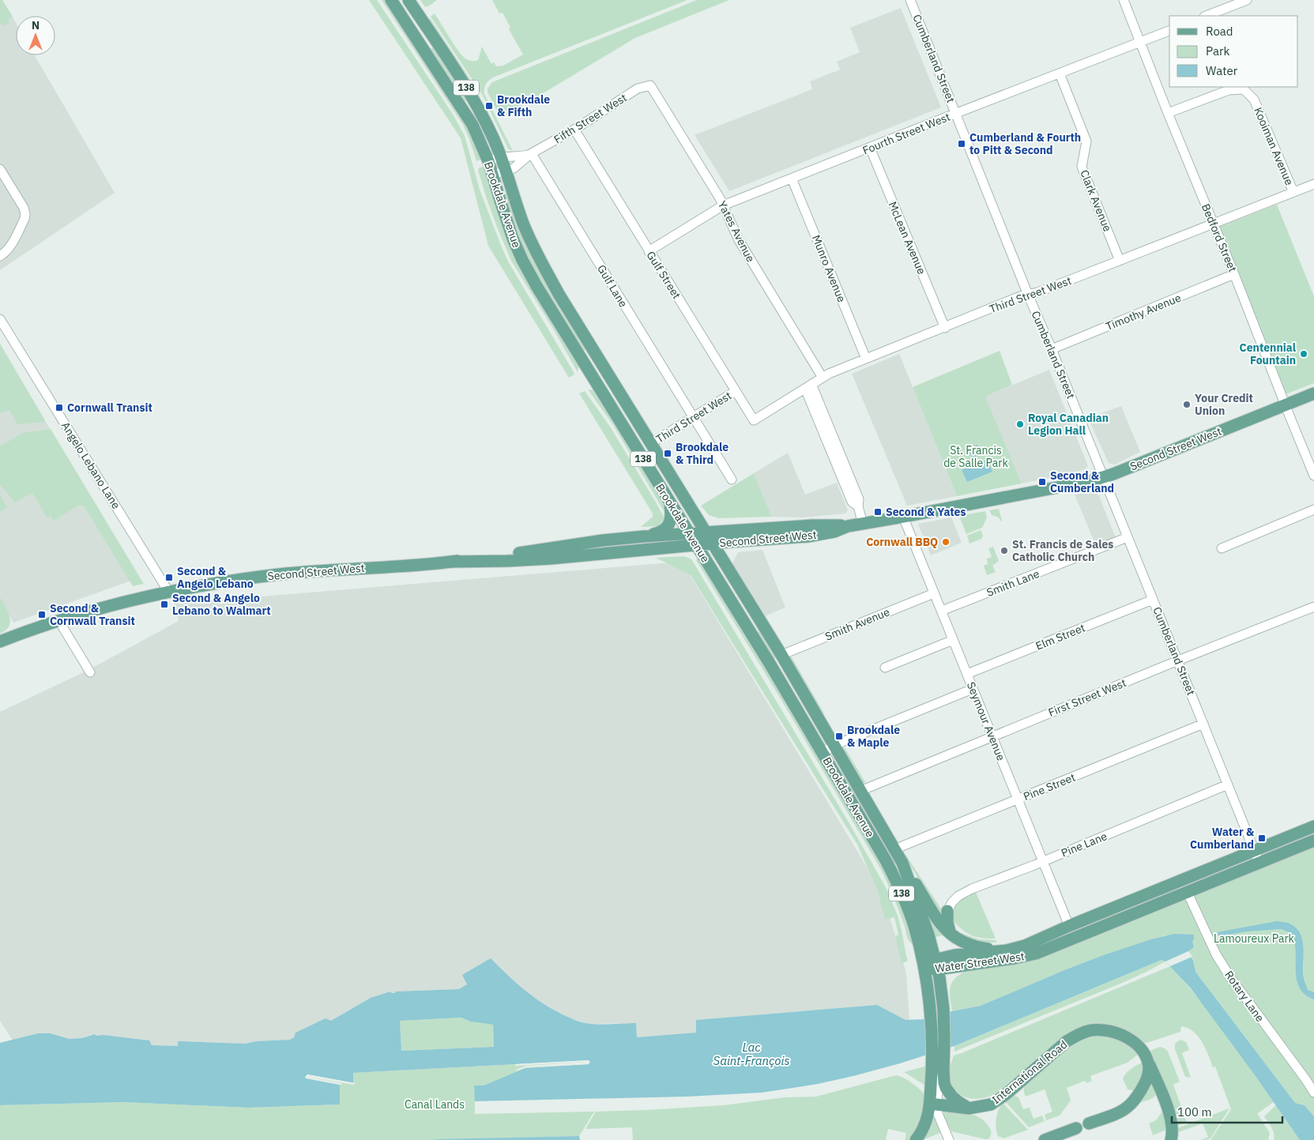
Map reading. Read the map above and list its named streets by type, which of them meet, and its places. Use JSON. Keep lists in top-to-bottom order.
{
  "streets": {
    "main road": [
      "138",
      "Brookdale Avenue",
      "Second Street West",
      "Water Street West",
      "International Road"
    ],
    "street": [
      "Cumberland Street",
      "Fifth Street West",
      "Fourth Street West",
      "Kooiman Avenue",
      "Clark Avenue",
      "Yates Avenue",
      "McLean Avenue",
      "Bedford Street",
      "Munro Avenue",
      "Gulf Street",
      "Gulf Lane",
      "Third Street West",
      "Timothy Avenue",
      "Angelo Lebano Lane",
      "Smith Lane",
      "Smith Avenue",
      "Elm Street",
      "First Street West",
      "Seymour Avenue",
      "Pine Street",
      "Pine Lane",
      "Rotary Lane"
    ]
  },
  "crossings": [
    ["Cumberland Street", "Fourth Street West"],
    ["Cumberland Street", "Third Street West"],
    ["Cumberland Street", "Timothy Avenue"],
    ["Cumberland Street", "Second Street West"],
    ["Cumberland Street", "Smith Lane"],
    ["Cumberland Street", "Elm Street"],
    ["Cumberland Street", "First Street West"],
    ["Cumberland Street", "Pine Street"],
    ["Cumberland Street", "Pine Lane"],
    ["Cumberland Street", "Water Street West"],
    ["Fifth Street West", "Brookdale Avenue"],
    ["Fifth Street West", "Yates Avenue"],
    ["Fifth Street West", "Gulf Street"],
    ["Fifth Street West", "Gulf Lane"],
    ["Fourth Street West", "Clark Avenue"],
    ["Fourth Street West", "Yates Avenue"],
    ["Fourth Street West", "McLean Avenue"],
    ["Fourth Street West", "Bedford Street"],
    ["Fourth Street West", "Munro Avenue"],
    ["Fourth Street West", "Gulf Street"],
    ["Kooiman Avenue", "Bedford Street"],
    ["Kooiman Avenue", "Third Street West"],
    ["Clark Avenue", "Third Street West"],
    ["Brookdale Avenue", "Third Street West"],
    ["Brookdale Avenue", "Second Street West"],
    ["Brookdale Avenue", "Smith Avenue"],
    ["Brookdale Avenue", "First Street West"],
    ["Brookdale Avenue", "Pine Street"],
    ["Brookdale Avenue", "Water Street West"],
    ["Yates Avenue", "Third Street West"],
    ["McLean Avenue", "Third Street West"],
    ["Bedford Street", "Third Street West"],
    ["Bedford Street", "Timothy Avenue"],
    ["Bedford Street", "Second Street West"],
    ["Munro Avenue", "Third Street West"],
    ["Gulf Street", "Third Street West"],
    ["Gulf Lane", "Third Street West"],
    ["Second Street West", "Angelo Lebano Lane"],
    ["Second Street West", "Seymour Avenue"],
    ["Smith Lane", "Seymour Avenue"],
    ["Smith Avenue", "Seymour Avenue"],
    ["Elm Street", "Seymour Avenue"],
    ["First Street West", "Seymour Avenue"],
    ["Seymour Avenue", "Pine Street"],
    ["Seymour Avenue", "Pine Lane"],
    ["Seymour Avenue", "Water Street West"],
    ["Water Street West", "Rotary Lane"]
  ],
  "water": ["Lac Saint-François"],
  "parks": ["St. Francis de Salle Park", "Lamoureux Park", "Canal Lands"],
  "places": {
    "transit": [
      "Brookdale & Fifth",
      "Cumberland & Fourth to Pitt & Second",
      "Cornwall Transit",
      "Brookdale & Third",
      "Second & Cumberland",
      "Second & Yates",
      "Second & Angelo Lebano",
      "Second & Angelo Lebano to Walmart",
      "Second & Cornwall Transit",
      "Brookdale & Maple",
      "Water & Cumberland"
    ],
    "other": [
      "Centennial Fountain",
      "Your Credit Union",
      "Royal Canadian Legion Hall",
      "Cornwall BBQ",
      "St. Francis de Sales Catholic Church"
    ]
  },
  "legend": ["Road", "Park", "Water"],
  "scale_bar": "100 m",
  "north": "top"
}
